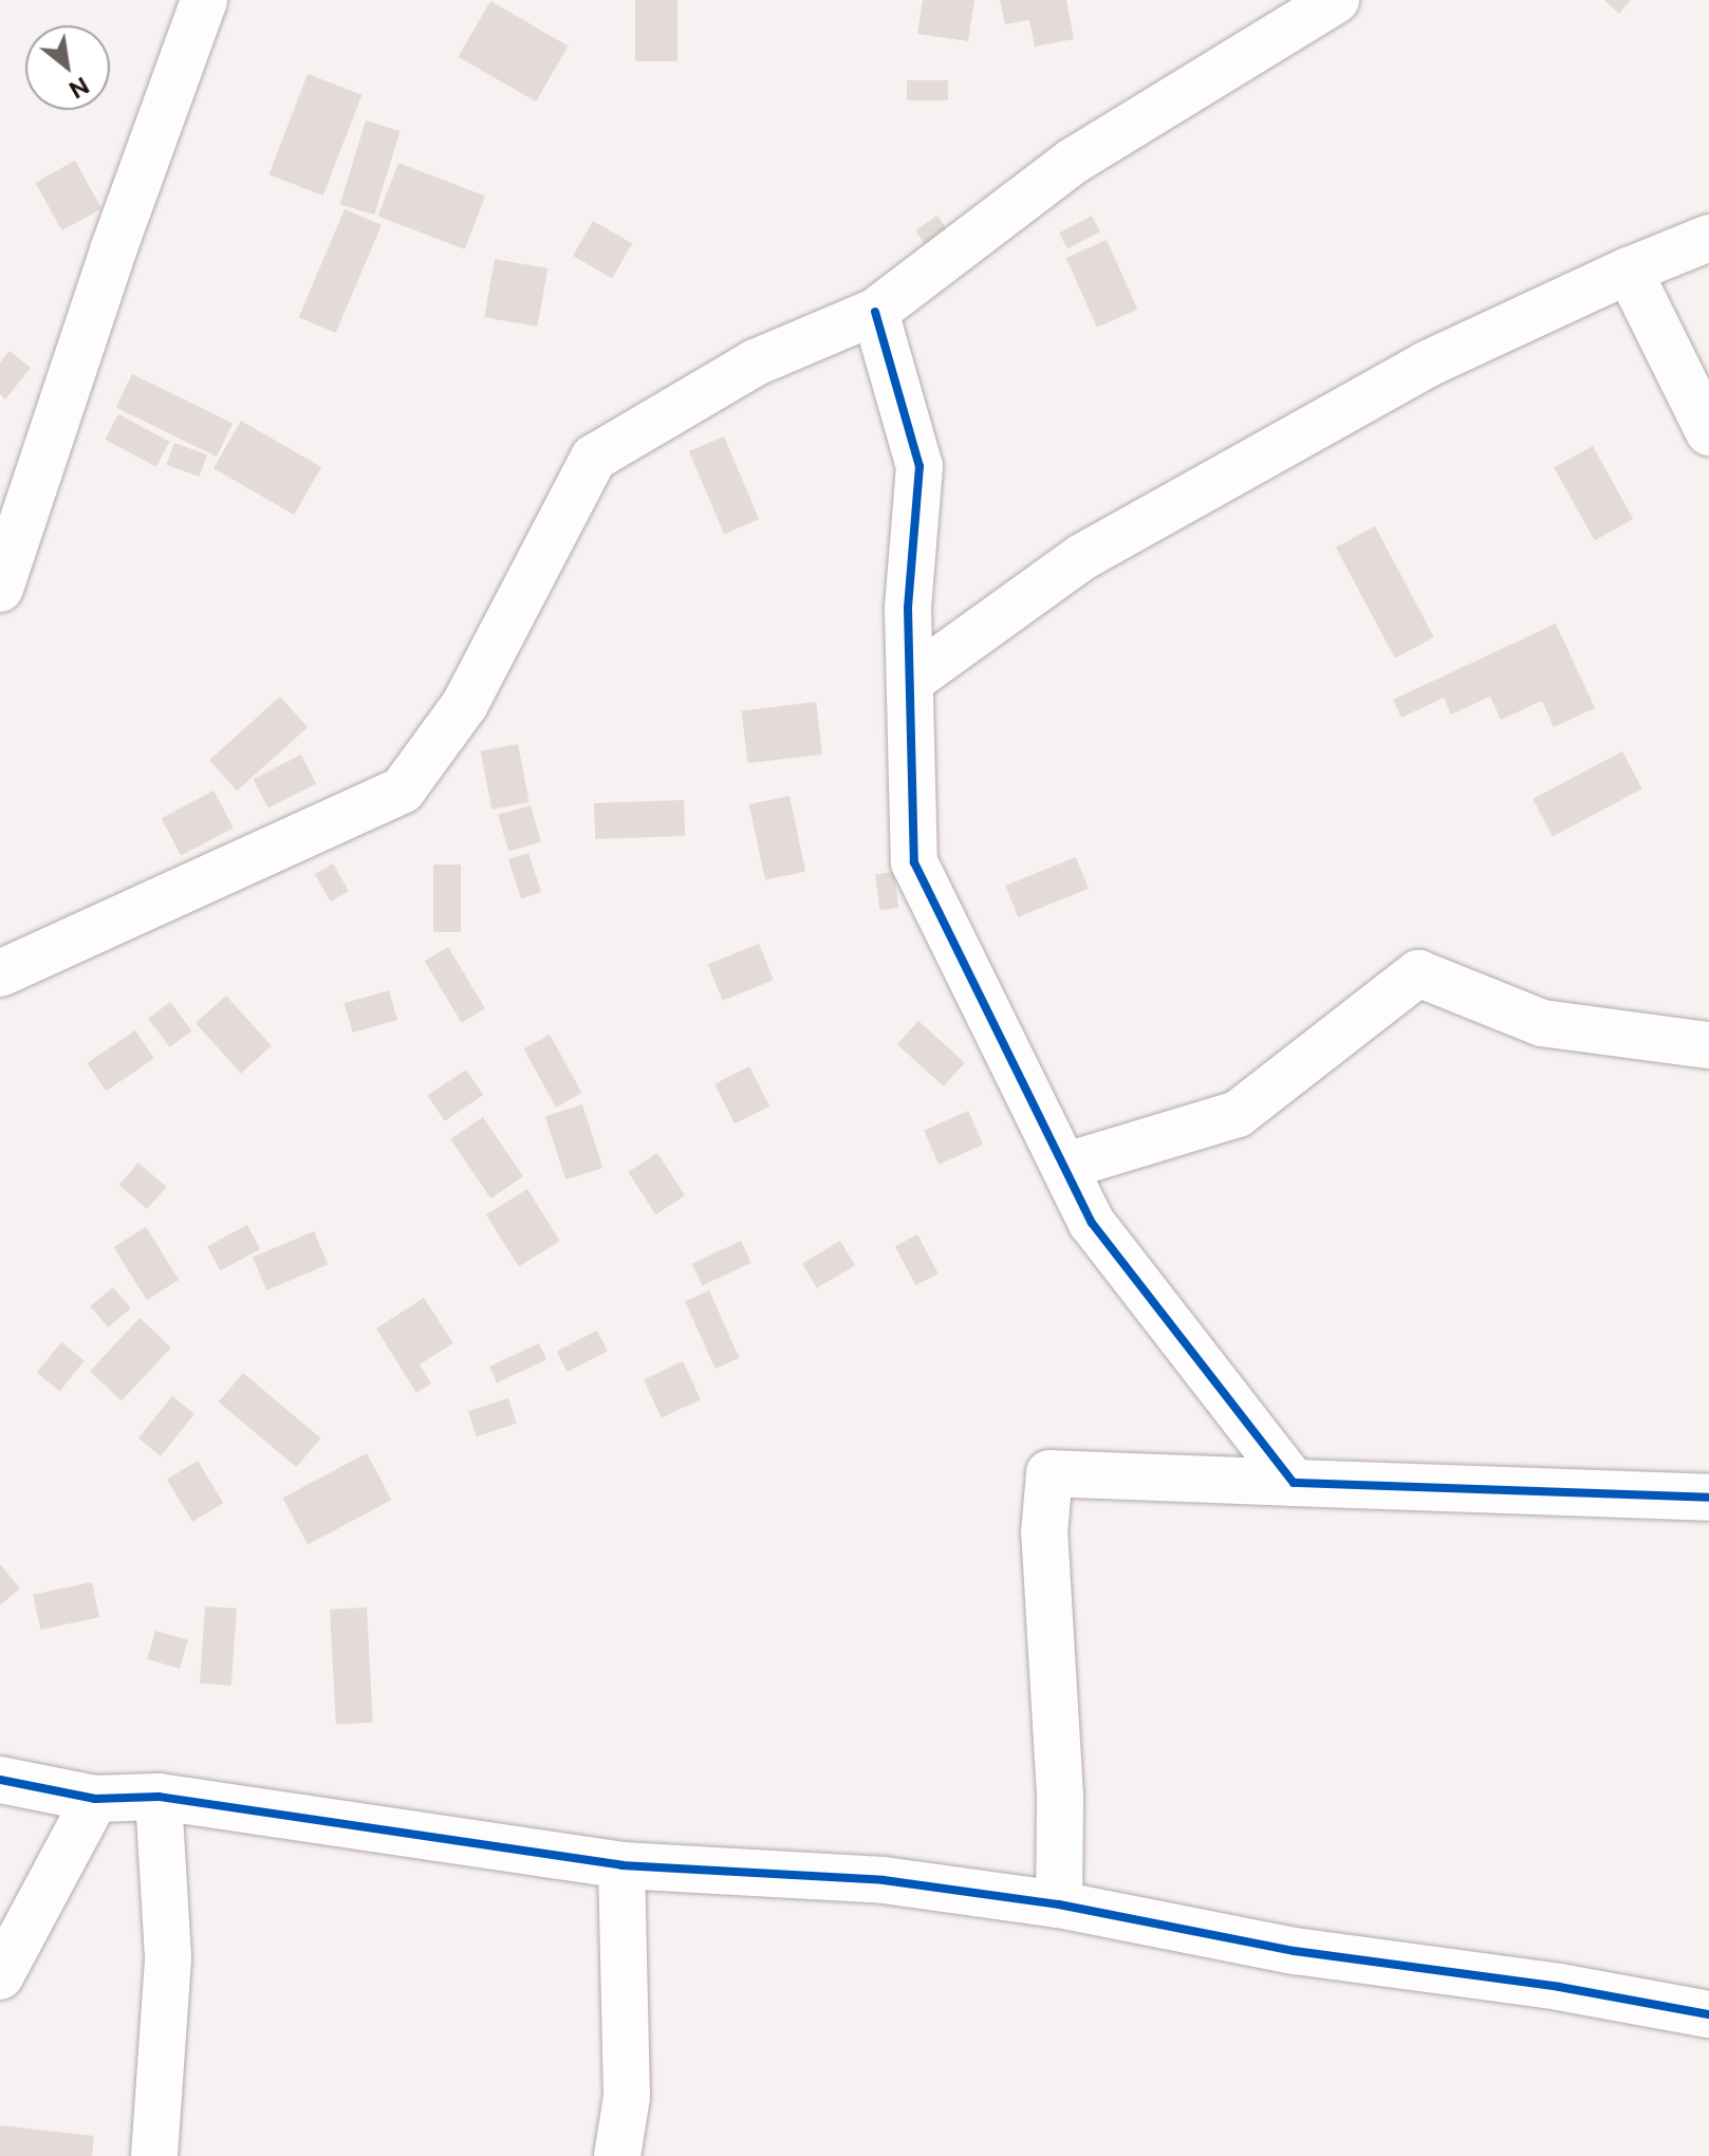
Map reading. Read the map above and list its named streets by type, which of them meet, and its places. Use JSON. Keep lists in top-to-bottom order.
{
  "north": "bottom right"
}
